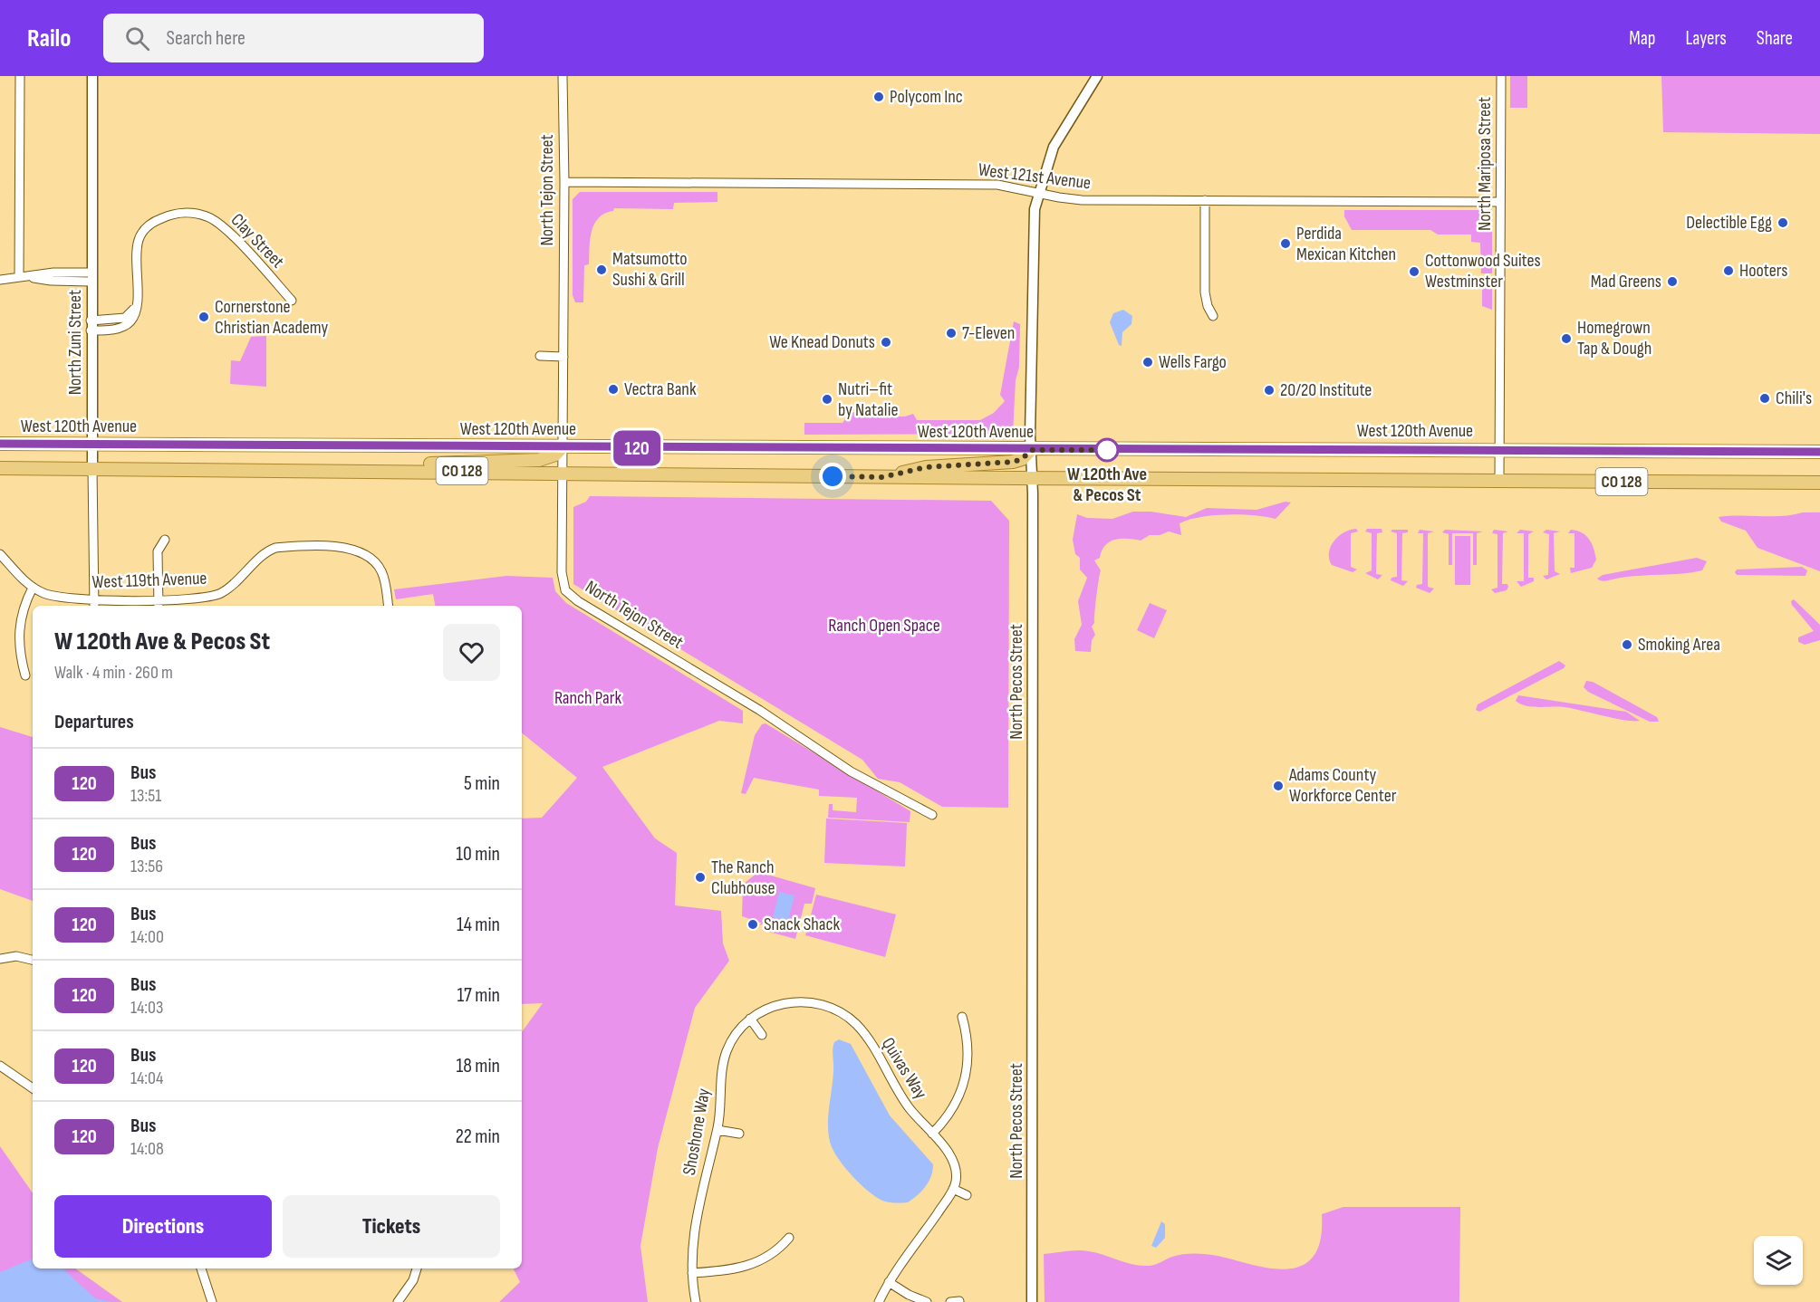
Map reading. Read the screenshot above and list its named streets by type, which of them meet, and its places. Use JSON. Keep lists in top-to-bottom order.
{
  "streets": {
    "main road": ["West 120th Avenue", "CO 128"],
    "street": [
      "North Mariposa Street",
      "West 121st Avenue",
      "North Tejon Street",
      "Clay Street",
      "North Zuni Street",
      "West 119th Avenue",
      "North Pecos Street",
      "Quivas Way",
      "Shoshone Way"
    ]
  },
  "crossings": [
    ["North Mariposa Street", "West 121st Avenue"],
    ["North Mariposa Street", "West 120th Avenue"],
    ["North Mariposa Street", "CO 128"],
    ["West 121st Avenue", "North Tejon Street"],
    ["West 121st Avenue", "North Pecos Street"],
    ["North Tejon Street", "West 120th Avenue"],
    ["North Tejon Street", "CO 128"],
    ["Clay Street", "North Zuni Street"],
    ["North Zuni Street", "West 120th Avenue"],
    ["North Zuni Street", "CO 128"],
    ["North Zuni Street", "West 119th Avenue"],
    ["West 120th Avenue", "North Pecos Street"],
    ["CO 128", "North Pecos Street"],
    ["Quivas Way", "Shoshone Way"]
  ],
  "parks": ["Ranch Open Space", "Ranch Park"],
  "places": [
    "Polycom Inc",
    "Delectible Egg",
    "Perdida Mexican Kitchen",
    "Matsumotto Sushi & Grill",
    "Hooters",
    "Cottonwood Suites Westminster",
    "Mad Greens",
    "Cornerstone Christian Academy",
    "7-Eleven",
    "Homegrown Tap & Dough",
    "We Knead Donuts",
    "Wells Fargo",
    "Vectra Bank",
    "20/20 Institute",
    "Chili's",
    "Nutri–fit by Natalie",
    "W 120th Ave & Pecos St",
    "Smoking Area",
    "Adams County Workforce Center",
    "The Ranch Clubhouse",
    "Snack Shack"
  ],
  "lines": ["bus line 120"],
  "page": {
    "header": "Railo",
    "search": "Search here",
    "nav": ["Map", "Layers", "Share"],
    "on_map": "120",
    "heading": [
      ["W 120th Ave & Pecos St", "Walk · 4 min · 260 m"],
      "Departures"
    ],
    "list": [
      {
        "mark": "120",
        "name": "Bus",
        "note": "13:51",
        "value": "5 min"
      },
      {
        "mark": "120",
        "name": "Bus",
        "note": "13:56",
        "value": "10 min"
      },
      {
        "mark": "120",
        "name": "Bus",
        "note": "14:00",
        "value": "14 min"
      },
      {
        "mark": "120",
        "name": "Bus",
        "note": "14:03",
        "value": "17 min"
      },
      {
        "mark": "120",
        "name": "Bus",
        "note": "14:04",
        "value": "18 min"
      },
      {
        "mark": "120",
        "name": "Bus",
        "note": "14:08",
        "value": "22 min"
      }
    ],
    "buttons": ["Directions", "Tickets"]
  }
}
